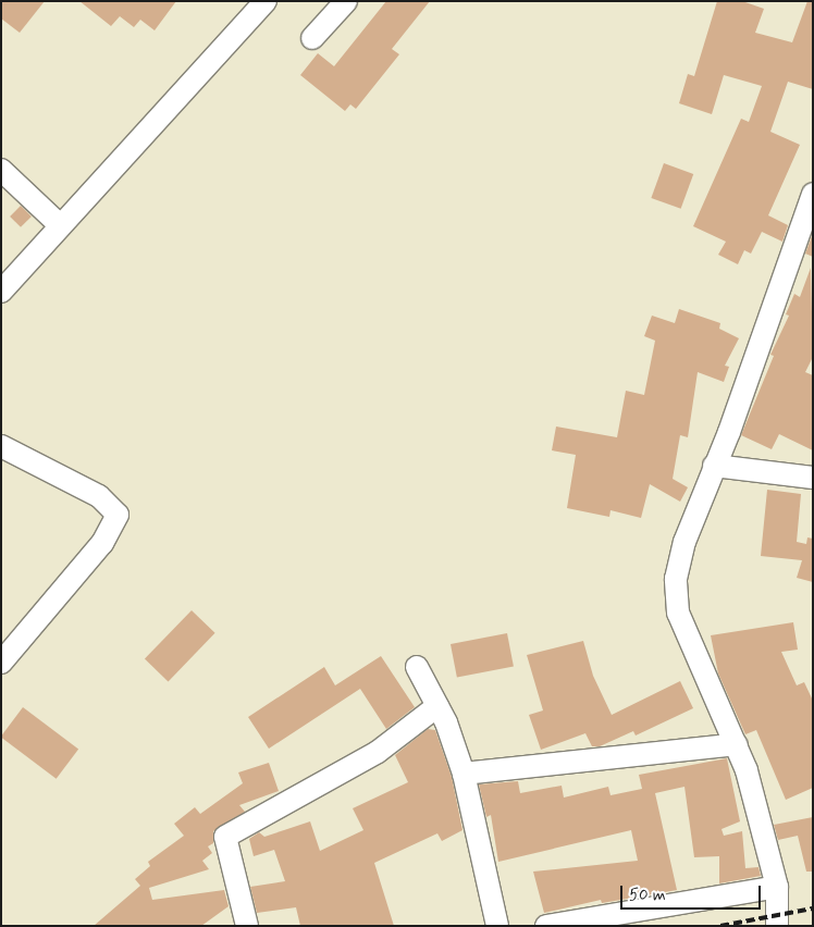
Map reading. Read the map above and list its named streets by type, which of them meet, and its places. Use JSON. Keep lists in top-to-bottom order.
{
  "scale_bar": "50 m"
}
